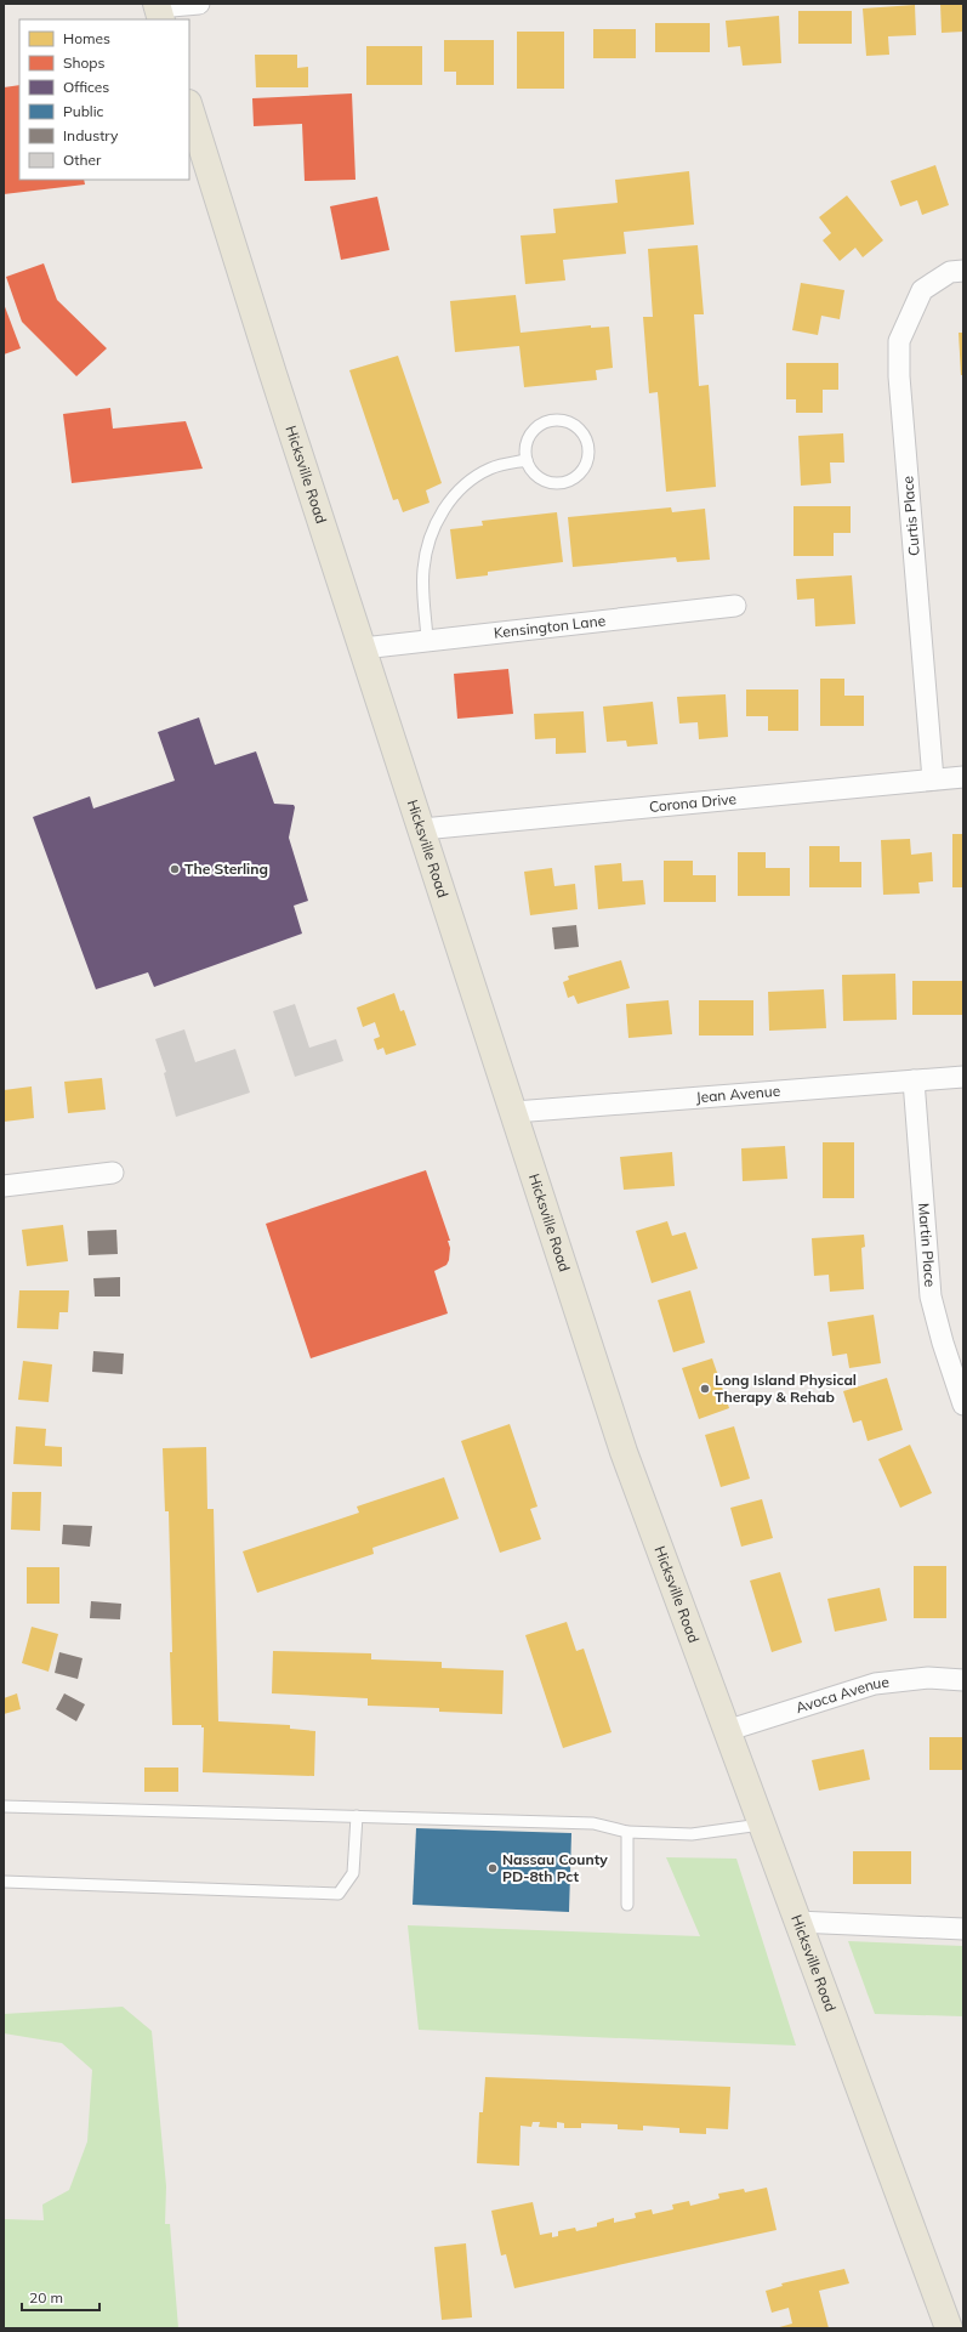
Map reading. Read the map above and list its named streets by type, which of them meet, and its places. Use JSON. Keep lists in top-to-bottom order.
{
  "streets": {
    "main road": ["Hicksville Road"],
    "street": [
      "Curtis Place",
      "Kensington Lane",
      "Corona Drive",
      "Jean Avenue",
      "Martin Place",
      "Avoca Avenue"
    ]
  },
  "crossings": [
    ["Hicksville Road", "Kensington Lane"],
    ["Hicksville Road", "Corona Drive"],
    ["Hicksville Road", "Jean Avenue"],
    ["Hicksville Road", "Avoca Avenue"],
    ["Curtis Place", "Corona Drive"],
    ["Jean Avenue", "Martin Place"]
  ],
  "places": ["The Sterling", "Long Island Physical Therapy & Rehab", "Nassau County PD-8th Pct"],
  "legend": [
    "Homes",
    "Shops",
    "Offices",
    "Public",
    "Industry",
    "Other"
  ],
  "scale_bar": "20 m"
}
